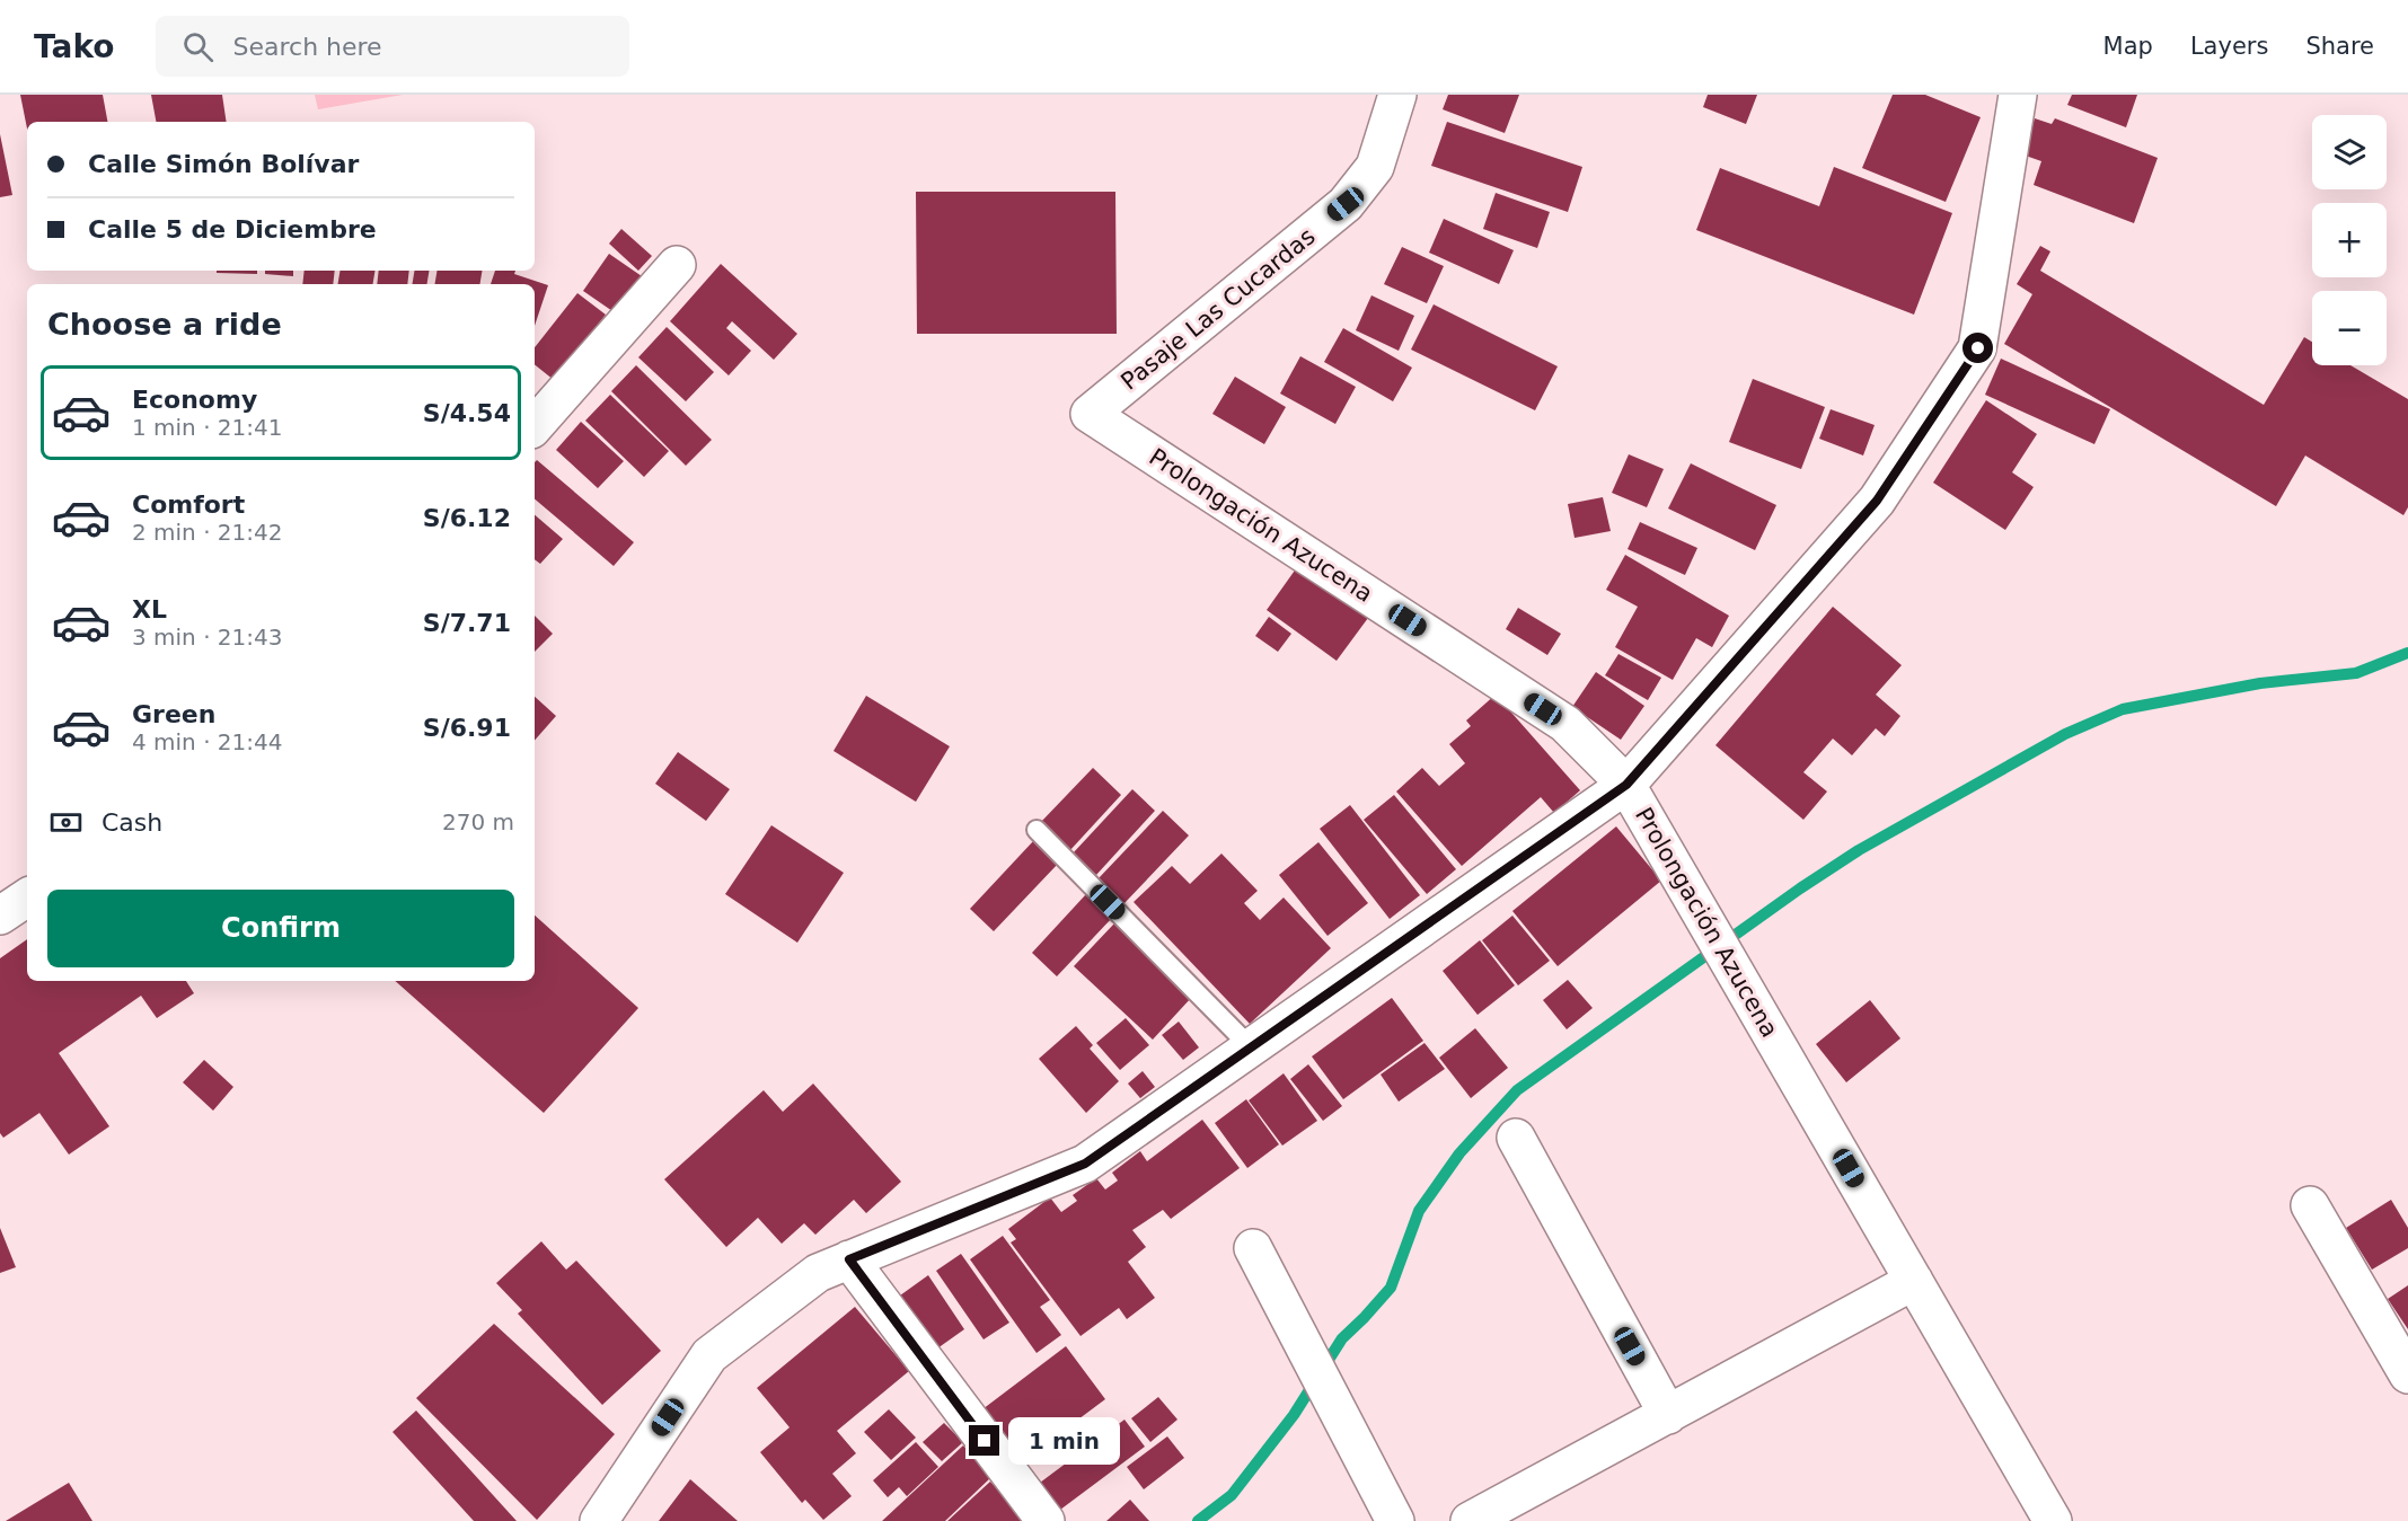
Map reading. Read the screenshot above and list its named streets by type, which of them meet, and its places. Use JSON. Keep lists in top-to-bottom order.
{
  "streets": {
    "street": ["Pasaje Las Cucardas", "Prolongación Azucena"]
  },
  "crossings": [
    ["Pasaje Las Cucardas", "Prolongación Azucena"]
  ],
  "page": {
    "header": "Tako",
    "search": "Search here",
    "nav": ["Map", "Layers", "Share"],
    "map_buttons": ["+", "−"],
    "banner": ["Calle Simón Bolívar", "Calle 5 de Diciembre"],
    "heading": "Choose a ride",
    "list": [
      {
        "name": "Economy",
        "note": "1 min · 21:41",
        "value": "S/4.54"
      },
      {
        "name": "Comfort",
        "note": "2 min · 21:42",
        "value": "S/6.12"
      },
      {
        "name": "XL",
        "note": "3 min · 21:43",
        "value": "S/7.71"
      },
      {
        "name": "Green",
        "note": "4 min · 21:44",
        "value": "S/6.91"
      }
    ],
    "pay": ["Cash", "270 m"],
    "buttons": "Confirm",
    "bubble": "1 min"
  }
}
